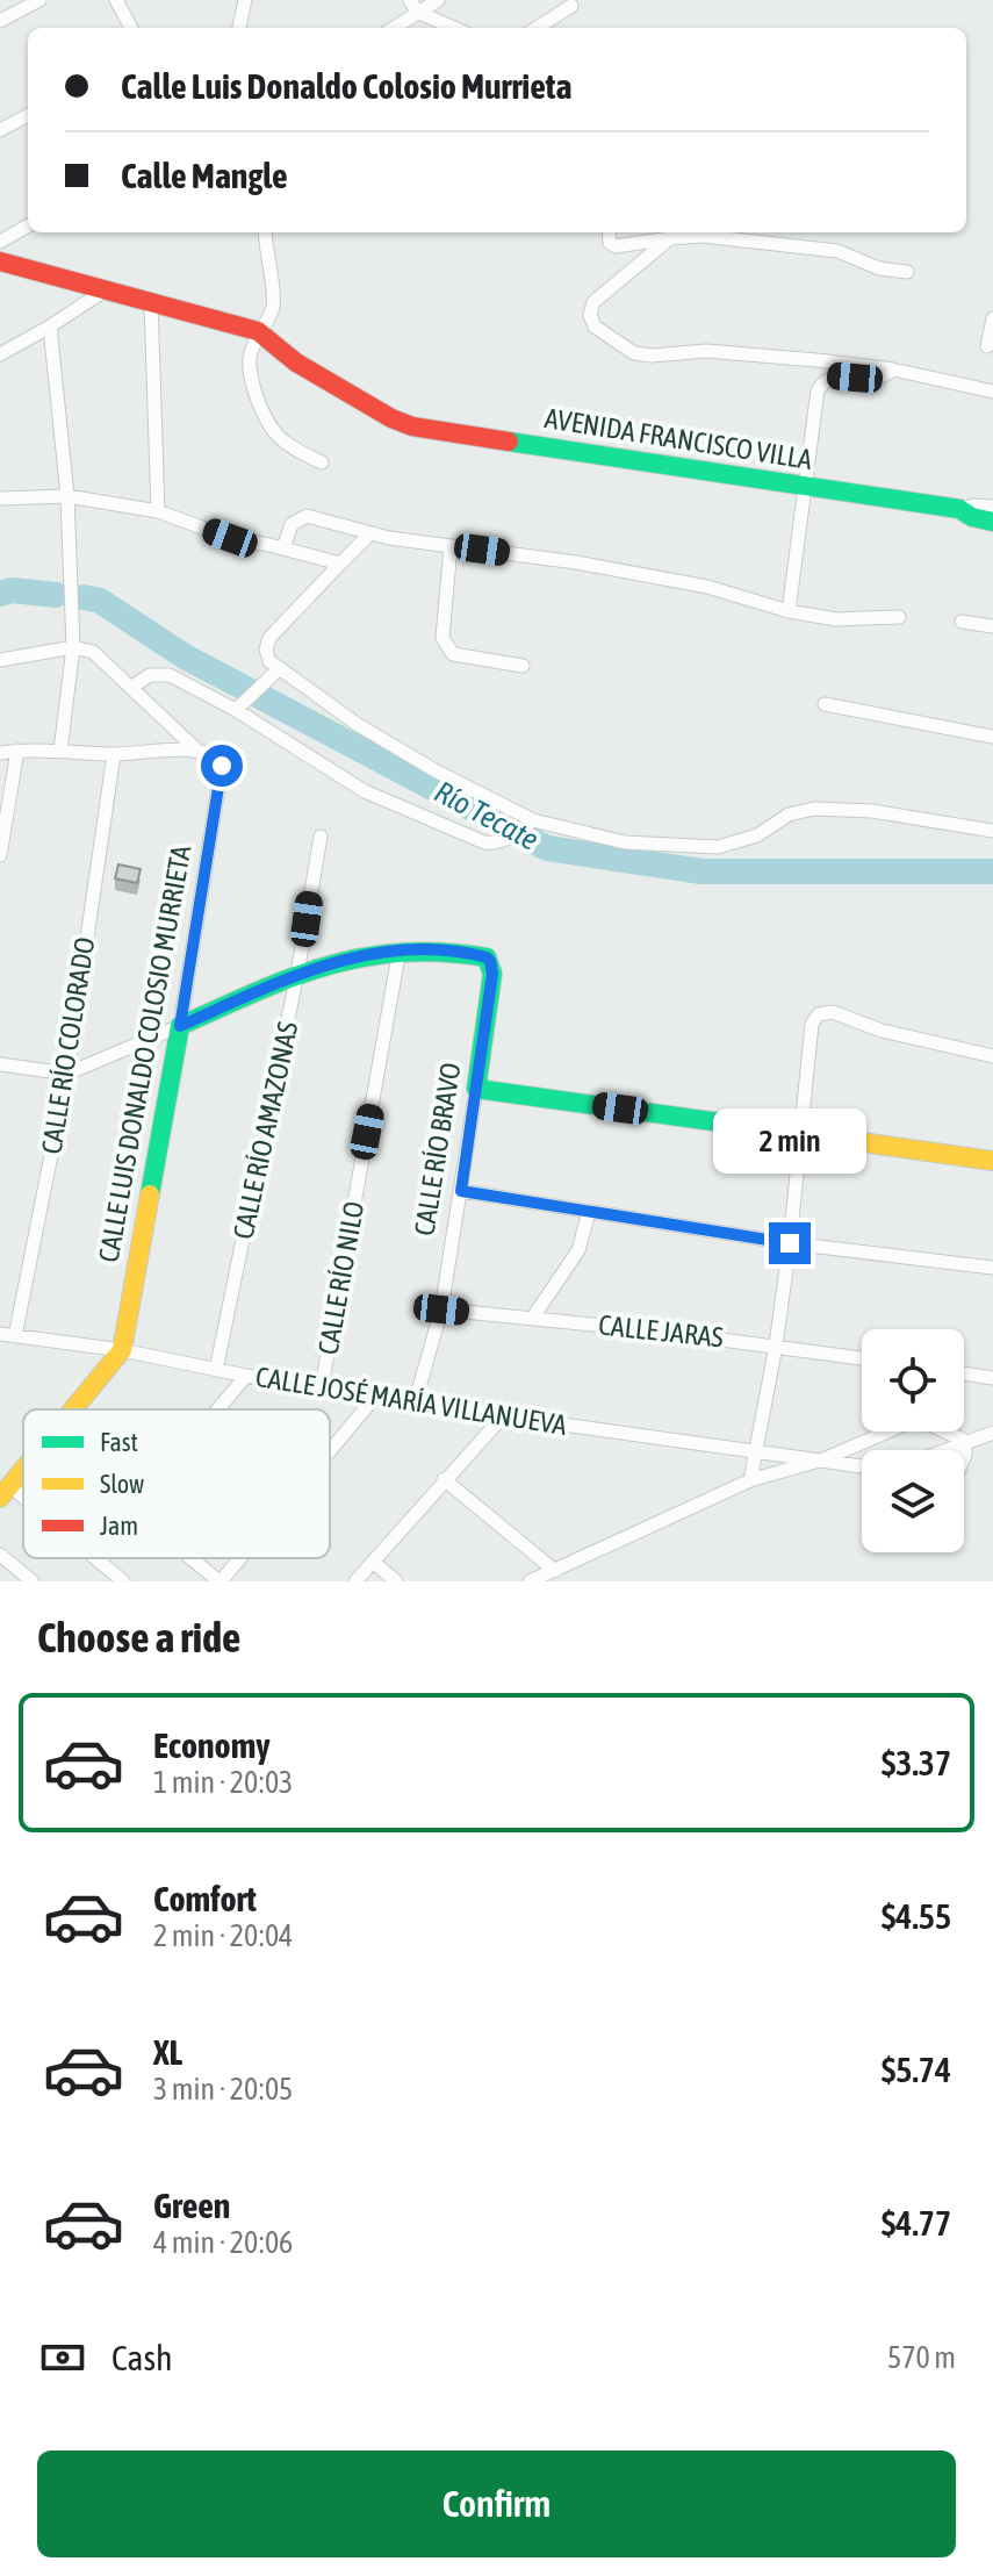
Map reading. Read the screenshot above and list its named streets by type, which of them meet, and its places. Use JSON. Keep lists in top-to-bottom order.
{
  "streets": {
    "street": [
      "AVENIDA FRANCISCO VILLA",
      "CALLE RÍO COLORADO",
      "CALLE LUIS DONALDO COLOSIO MURRIETA",
      "CALLE RÍO AMAZONAS",
      "CALLE RÍO BRAVO",
      "CALLE RÍO NILO",
      "CALLE JARAS",
      "CALLE JOSÉ MARÍA VILLANUEVA"
    ]
  },
  "crossings": [
    ["CALLE RÍO COLORADO", "CALLE JOSÉ MARÍA VILLANUEVA"],
    ["CALLE LUIS DONALDO COLOSIO MURRIETA", "CALLE JOSÉ MARÍA VILLANUEVA"],
    ["CALLE RÍO AMAZONAS", "CALLE JOSÉ MARÍA VILLANUEVA"],
    ["CALLE RÍO BRAVO", "CALLE RÍO NILO"],
    ["CALLE RÍO BRAVO", "CALLE JARAS"],
    ["CALLE RÍO BRAVO", "CALLE JOSÉ MARÍA VILLANUEVA"],
    ["CALLE RÍO NILO", "CALLE JOSÉ MARÍA VILLANUEVA"]
  ],
  "water": ["Río Tecate"],
  "legend": ["Fast", "Slow", "Jam"],
  "page": {
    "banner": ["Calle Luis Donaldo Colosio Murrieta", "Calle Mangle"],
    "bubble": "2 min",
    "heading": "Choose a ride",
    "list": [
      {
        "name": "Economy",
        "note": "1 min · 20:03",
        "value": "$3.37"
      },
      {
        "name": "Comfort",
        "note": "2 min · 20:04",
        "value": "$4.55"
      },
      {
        "name": "XL",
        "note": "3 min · 20:05",
        "value": "$5.74"
      },
      {
        "name": "Green",
        "note": "4 min · 20:06",
        "value": "$4.77"
      }
    ],
    "pay": ["Cash", "570 m"],
    "buttons": "Confirm"
  }
}
